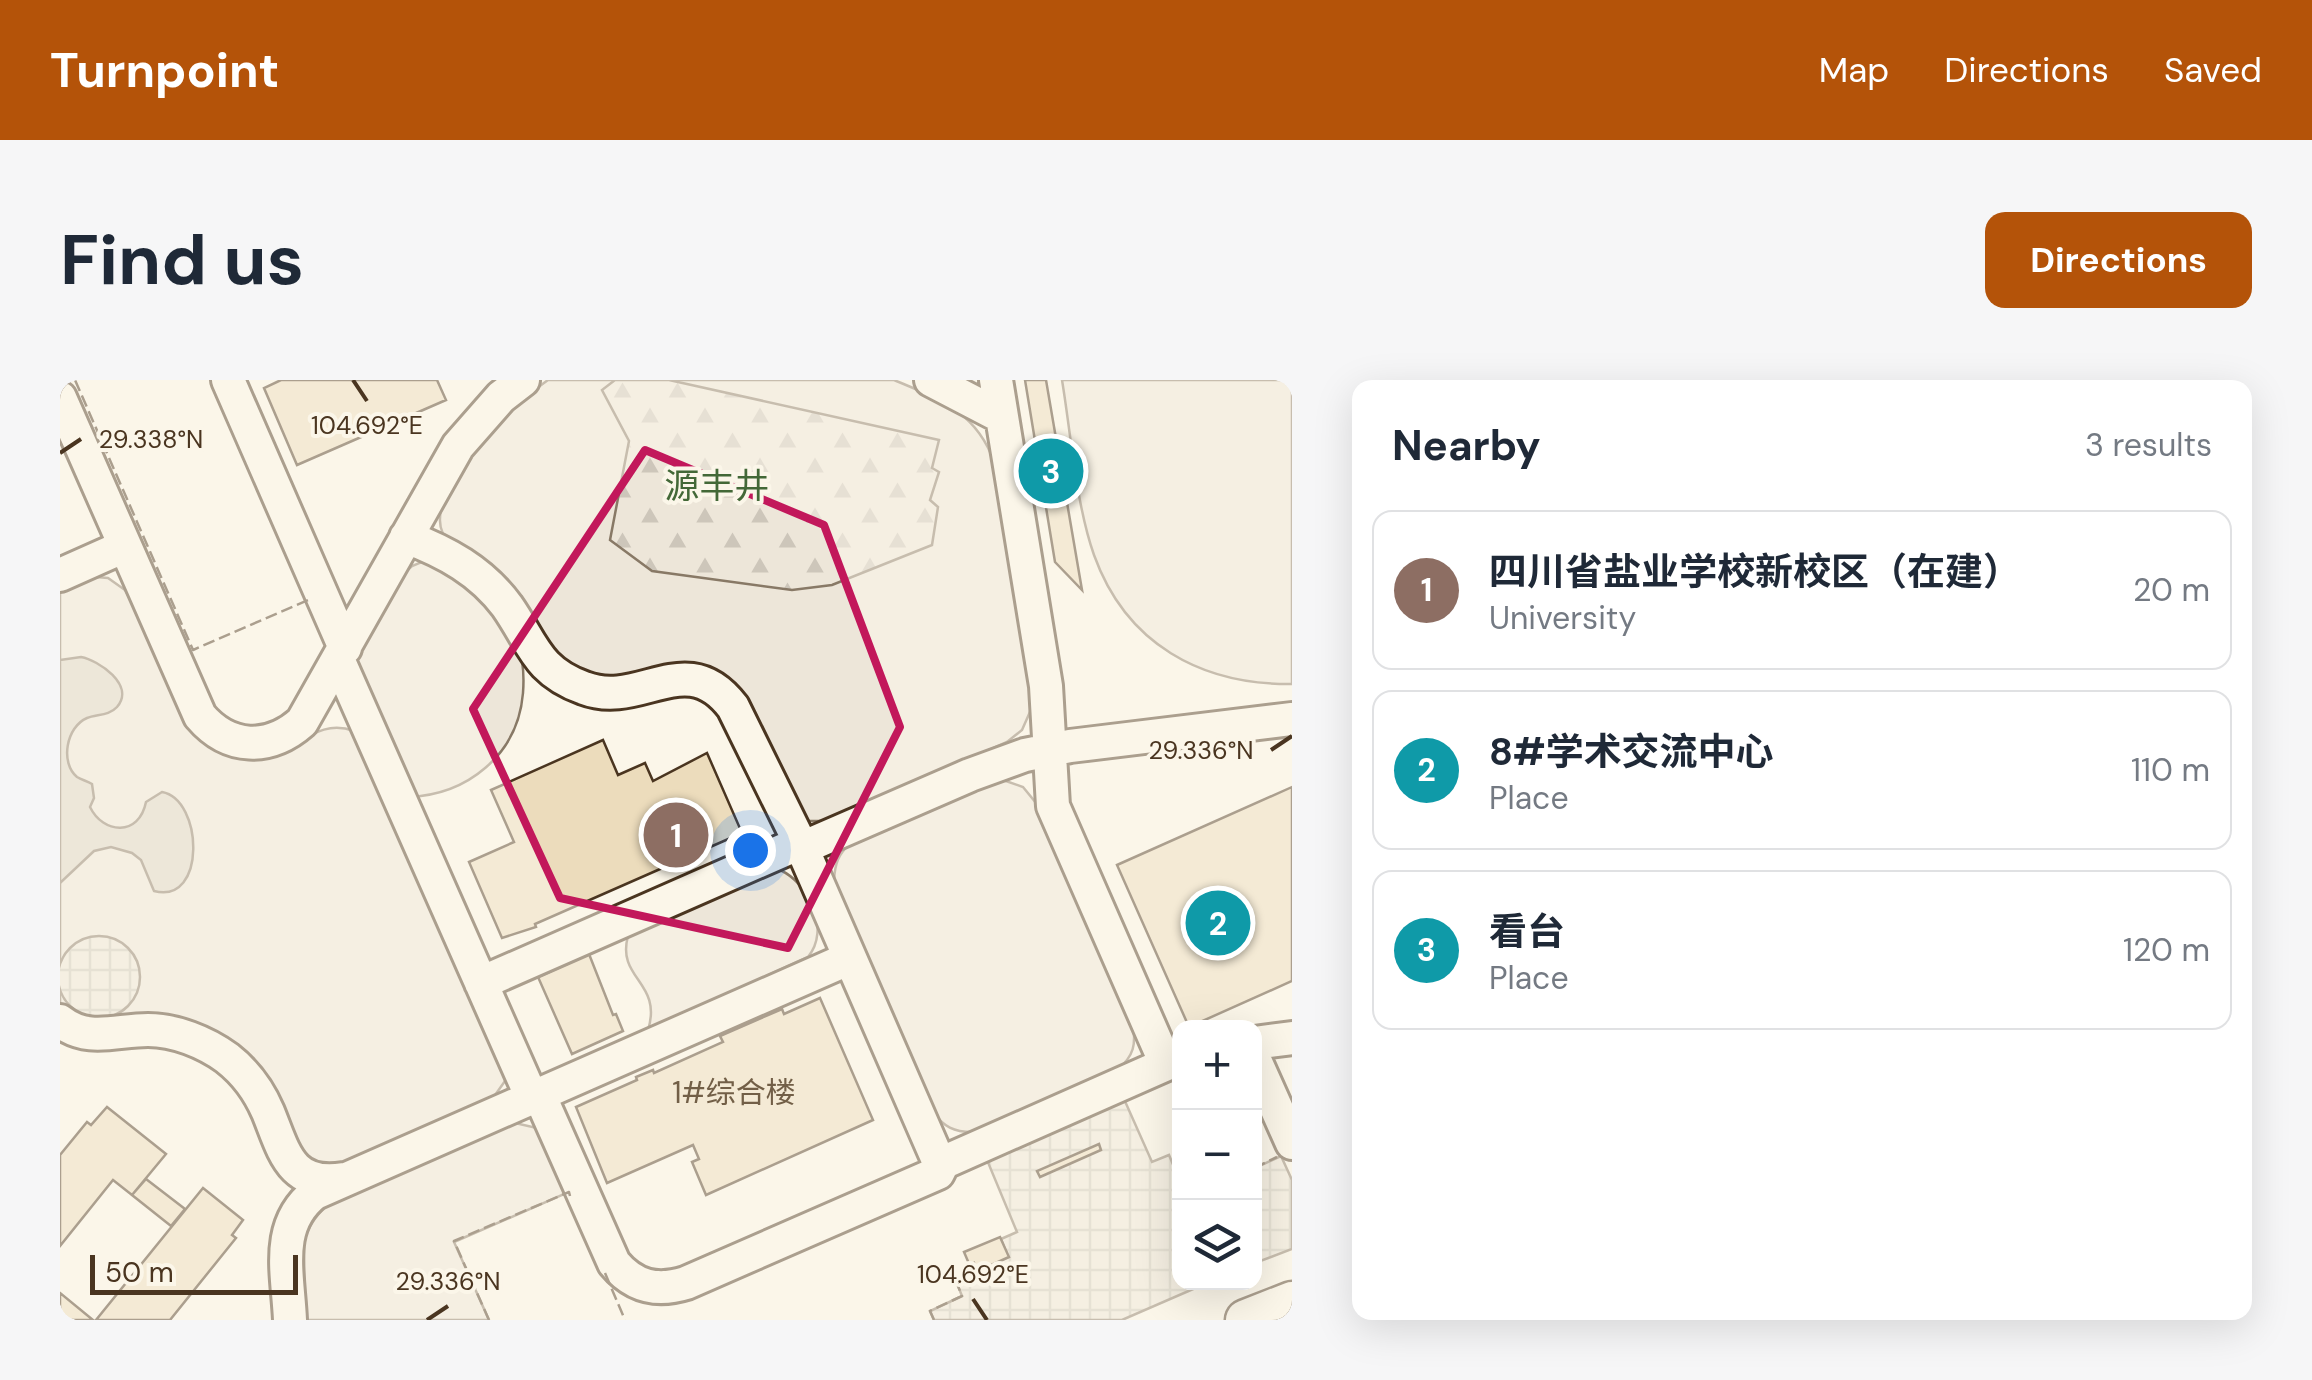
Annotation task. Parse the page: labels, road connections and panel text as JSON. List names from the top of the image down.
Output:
{
  "parks": ["源丰井"],
  "house_numbers": ["1#综合楼"],
  "scale_bar": "50 m",
  "page": {
    "header": "Turnpoint",
    "nav": ["Map", "Directions", "Saved"],
    "buttons": "Directions",
    "title": "Find us",
    "heading": ["Nearby", "3 results"],
    "pins": ["3", "1", "2"],
    "list": [
      {
        "mark": "1",
        "name": "四川省盐业学校新校区（在建）",
        "note": "University",
        "value": "20 m"
      },
      {
        "mark": "2",
        "name": "8#学术交流中心",
        "note": "Place",
        "value": "110 m"
      },
      {
        "mark": "3",
        "name": "看台",
        "note": "Place",
        "value": "120 m"
      }
    ],
    "map_buttons": ["+", "−"],
    "scale": "50 m"
  },
  "coordinates": ["104.692°E", "29.338°N", "29.336°N"]
}
